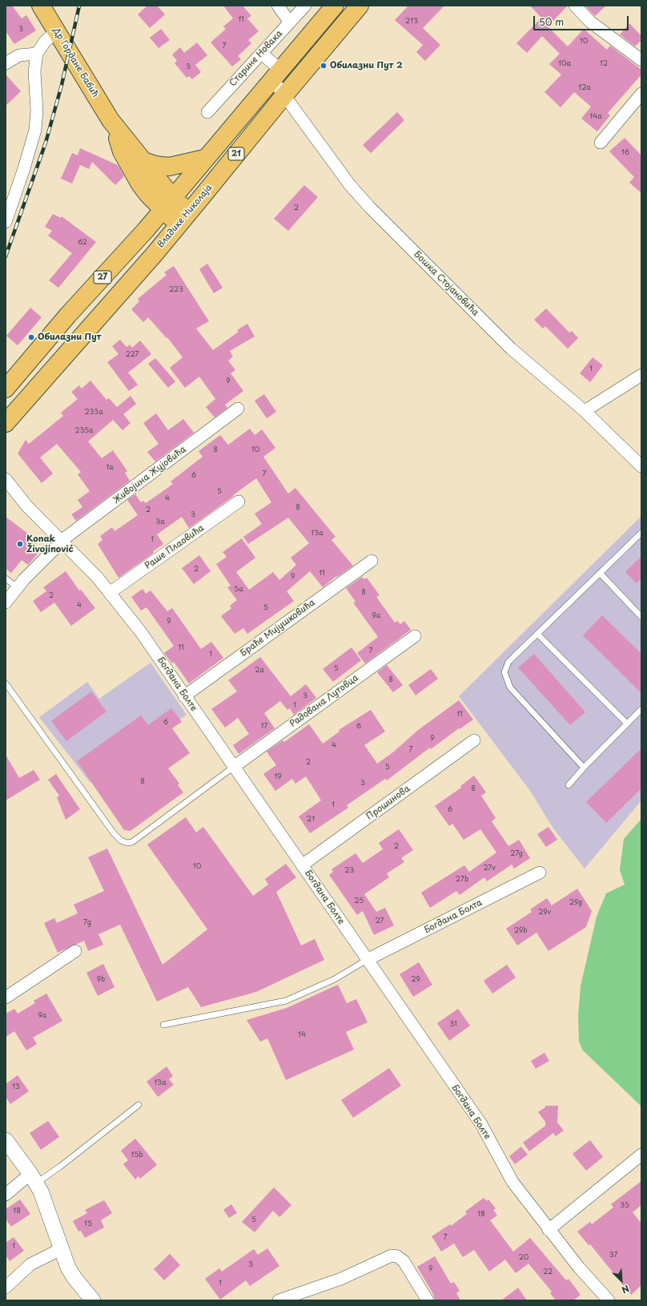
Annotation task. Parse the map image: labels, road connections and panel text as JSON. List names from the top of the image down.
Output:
{
  "streets": {
    "main road": [
      "Др Гордане Бабић",
      "21",
      "Владике Николаја",
      "27"
    ],
    "street": [
      "Старине Новака",
      "Бошка Стојановића",
      "Живојина Жујовића",
      "Раше Плаовића",
      "Браће Мијушковића",
      "Богдана Болте",
      "Радована Лутовца",
      "Прошинова",
      "Богдана Болта"
    ]
  },
  "crossings": [
    ["Старине Новака", "Бошка Стојановића"],
    ["Др Гордане Бабић", "21"],
    ["Др Гордане Бабић", "Владике Николаја"],
    ["Др Гордане Бабић", "27"],
    ["21", "27"],
    ["21", "Бошка Стојановића"],
    ["Владике Николаја", "Бошка Стојановића"],
    ["Живојина Жујовића", "Богдана Болте"],
    ["Раше Плаовића", "Богдана Болте"],
    ["Браће Мијушковића", "Богдана Болте"],
    ["Богдана Болте", "Радована Лутовца"],
    ["Богдана Болте", "Прошинова"],
    ["Богдана Болте", "Богдана Болта"]
  ],
  "places": ["Обилазни Пут 2", "Обилазни Пут", "Konak Živojinović"],
  "house_numbers": [
    "11",
    "213",
    "3",
    "10",
    "7",
    "10a",
    "12",
    "3",
    "12a",
    "14a",
    "16",
    "2",
    "62",
    "223",
    "227",
    "1",
    "9",
    "233a",
    "235a",
    "8",
    "10",
    "1a",
    "7",
    "6",
    "5",
    "4",
    "8",
    "2",
    "3",
    "3a",
    "13a",
    "1",
    "2",
    "11",
    "9",
    "5a",
    "8",
    "2",
    "4",
    "5",
    "9a",
    "9",
    "11",
    "7",
    "1",
    "5",
    "2a",
    "8",
    "3",
    "1",
    "11",
    "6",
    "17",
    "6",
    "9",
    "4",
    "7",
    "2",
    "5",
    "19",
    "8",
    "3",
    "8",
    "1",
    "6",
    "21",
    "2",
    "27g",
    "10",
    "27v",
    "23",
    "27b",
    "25",
    "29g",
    "29v",
    "27",
    "7g",
    "29b",
    "9b",
    "29",
    "9a",
    "31",
    "14",
    "13a",
    "13",
    "15b",
    "35",
    "18",
    "18",
    "5",
    "15",
    "7",
    "1",
    "37",
    "20",
    "3",
    "9",
    "22",
    "1"
  ],
  "scale_bar": "50 m",
  "north": "bottom right"
}
